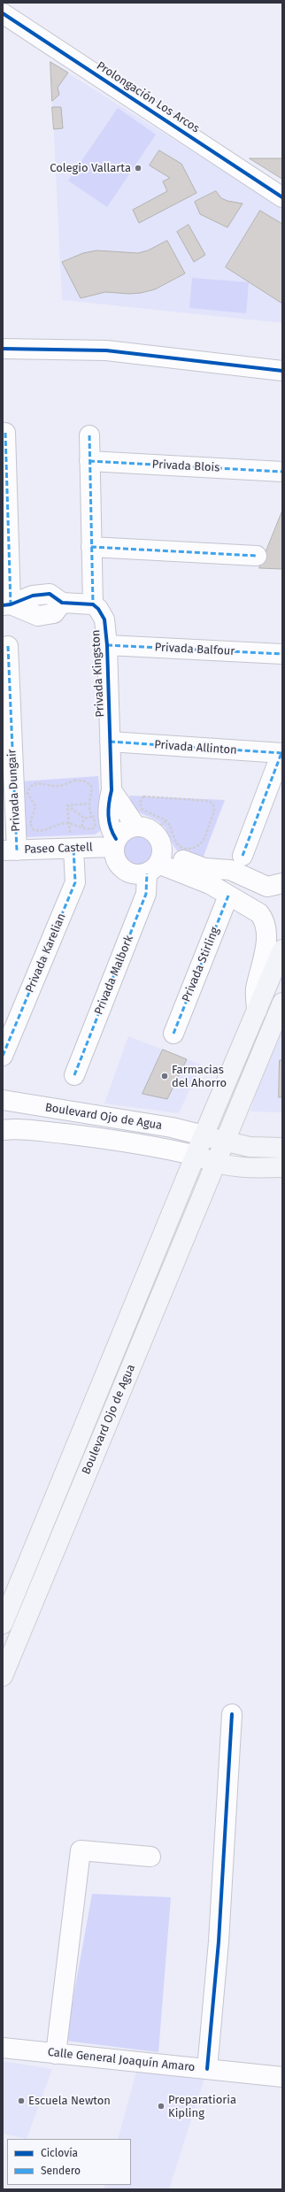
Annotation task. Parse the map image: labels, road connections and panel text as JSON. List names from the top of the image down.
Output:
{
  "streets": {
    "main road": ["Boulevard Ojo de Agua"],
    "street": [
      "Prolongación Los Arcos",
      "Privada Blois",
      "Privada Balfour",
      "Privada Kingston",
      "Privada Allinton",
      "Privada Dungair",
      "Paseo Castell",
      "Privada Karelian",
      "Privada Stirling",
      "Privada Malbork",
      "Calle General Joaquín Amaro"
    ]
  },
  "crossings": [
    ["Privada Balfour", "Privada Kingston"],
    ["Privada Kingston", "Privada Allinton"],
    ["Privada Kingston", "Paseo Castell"],
    ["Privada Kingston", "Privada Malbork"],
    ["Privada Dungair", "Paseo Castell"],
    ["Paseo Castell", "Privada Karelian"],
    ["Paseo Castell", "Privada Malbork"]
  ],
  "places": [
    "Colegio Vallarta",
    "Farmacias del Ahorro",
    "Escuela Newton",
    "Preparatioria Kipling"
  ],
  "legend": ["Ciclovía", "Sendero"]
}
